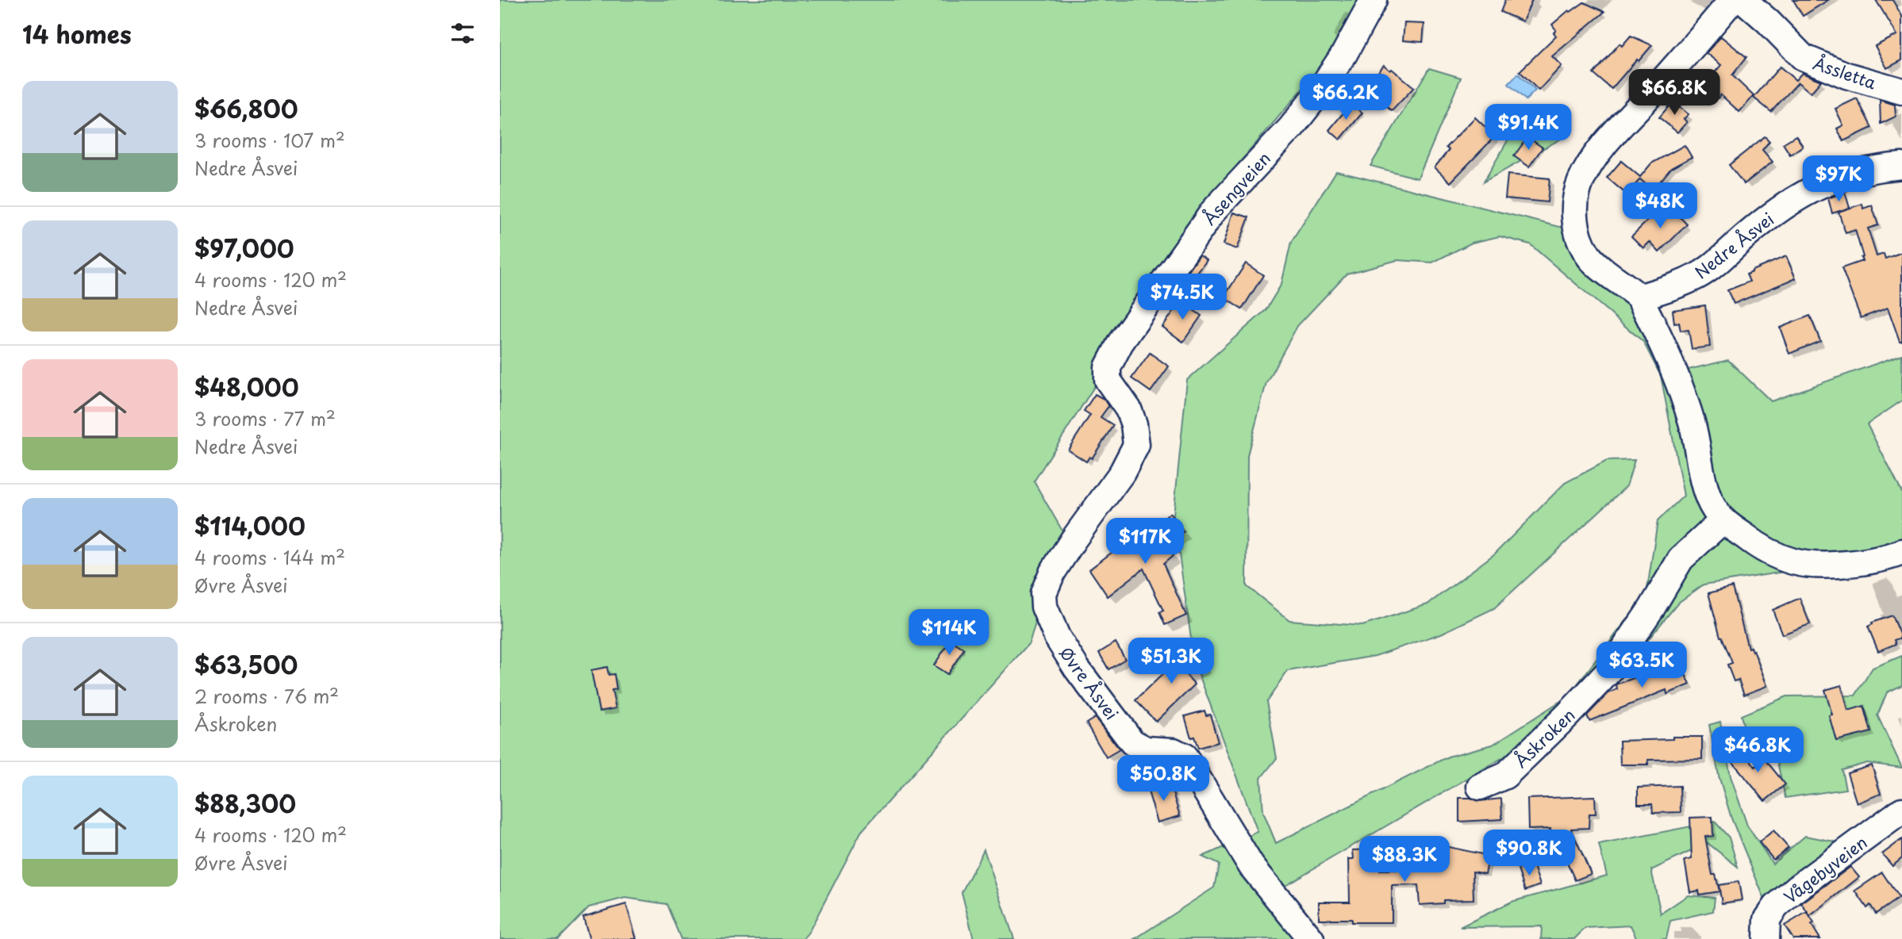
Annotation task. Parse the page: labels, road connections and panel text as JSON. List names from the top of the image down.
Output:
{
  "streets": {
    "street": [
      "Åssletta",
      "Åsengveien",
      "Nedre Åsvei",
      "Øvre Åsvei",
      "Åskroken",
      "Vågebyveien"
    ]
  },
  "crossings": [
    ["Åsengveien", "Øvre Åsvei"]
  ],
  "page": {
    "heading": "14 homes",
    "list": [
      {
        "name": "$66,800",
        "note": "3 rooms · 107 m² · Nedre Åsvei"
      },
      {
        "name": "$97,000",
        "note": "4 rooms · 120 m² · Nedre Åsvei"
      },
      {
        "name": "$48,000",
        "note": "3 rooms · 77 m² · Nedre Åsvei"
      },
      {
        "name": "$114,000",
        "note": "4 rooms · 144 m² · Øvre Åsvei"
      },
      {
        "name": "$63,500",
        "note": "2 rooms · 76 m² · Åskroken"
      },
      {
        "name": "$88,300",
        "note": "4 rooms · 120 m² · Øvre Åsvei"
      }
    ],
    "price": [
      "$66.8K",
      "$66.2K",
      "$91.4K",
      "$97K",
      "$48K",
      "$74.5K",
      "$117K",
      "$114K",
      "$51.3K",
      "$63.5K",
      "$46.8K",
      "$50.8K",
      "$90.8K",
      "$88.3K"
    ]
  }
}
